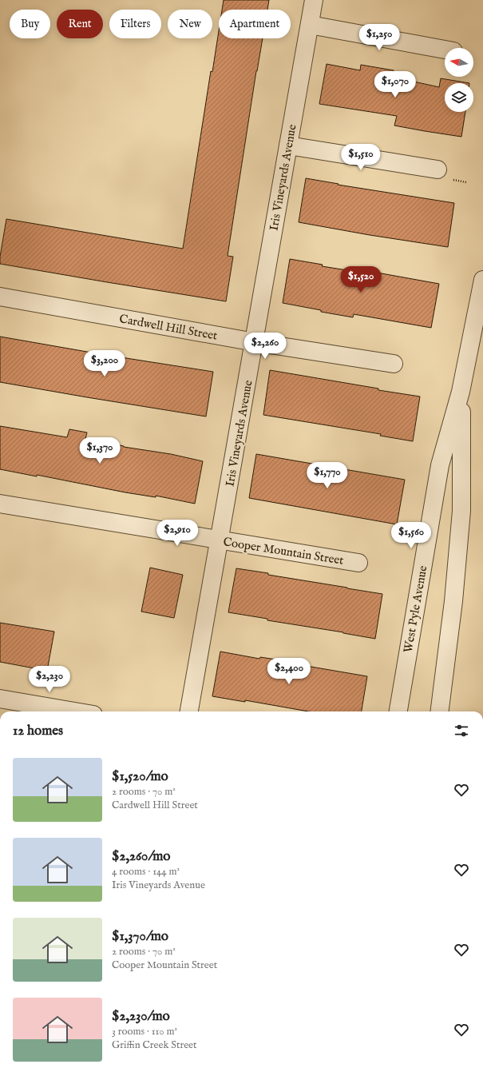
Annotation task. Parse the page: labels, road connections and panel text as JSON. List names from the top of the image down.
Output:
{
  "streets": {
    "street": [
      "Iris Vineyards Avenue",
      "Cardwell Hill Street",
      "Cooper Mountain Street",
      "West Pyle Avenue"
    ]
  },
  "crossings": [
    ["Iris Vineyards Avenue", "Cardwell Hill Street"],
    ["Iris Vineyards Avenue", "Cooper Mountain Street"]
  ],
  "north": "left",
  "page": {
    "chip": [
      "Buy",
      "Rent",
      "Filters",
      "New",
      "Apartment"
    ],
    "price": [
      "$1,250",
      "$1,070",
      "$1,510",
      "$1,520",
      "$2,260",
      "$3,200",
      "$1,370",
      "$1,770",
      "$2,910",
      "$1,560",
      "$2,400",
      "$2,230"
    ],
    "heading": "12 homes",
    "list": [
      {
        "name": "$1,520/mo",
        "note": "2 rooms · 70 m² · Cardwell Hill Street"
      },
      {
        "name": "$2,260/mo",
        "note": "4 rooms · 144 m² · Iris Vineyards Avenue"
      },
      {
        "name": "$1,370/mo",
        "note": "2 rooms · 70 m² · Cooper Mountain Street"
      },
      {
        "name": "$2,230/mo",
        "note": "3 rooms · 110 m² · Griffin Creek Street"
      }
    ]
  }
}
